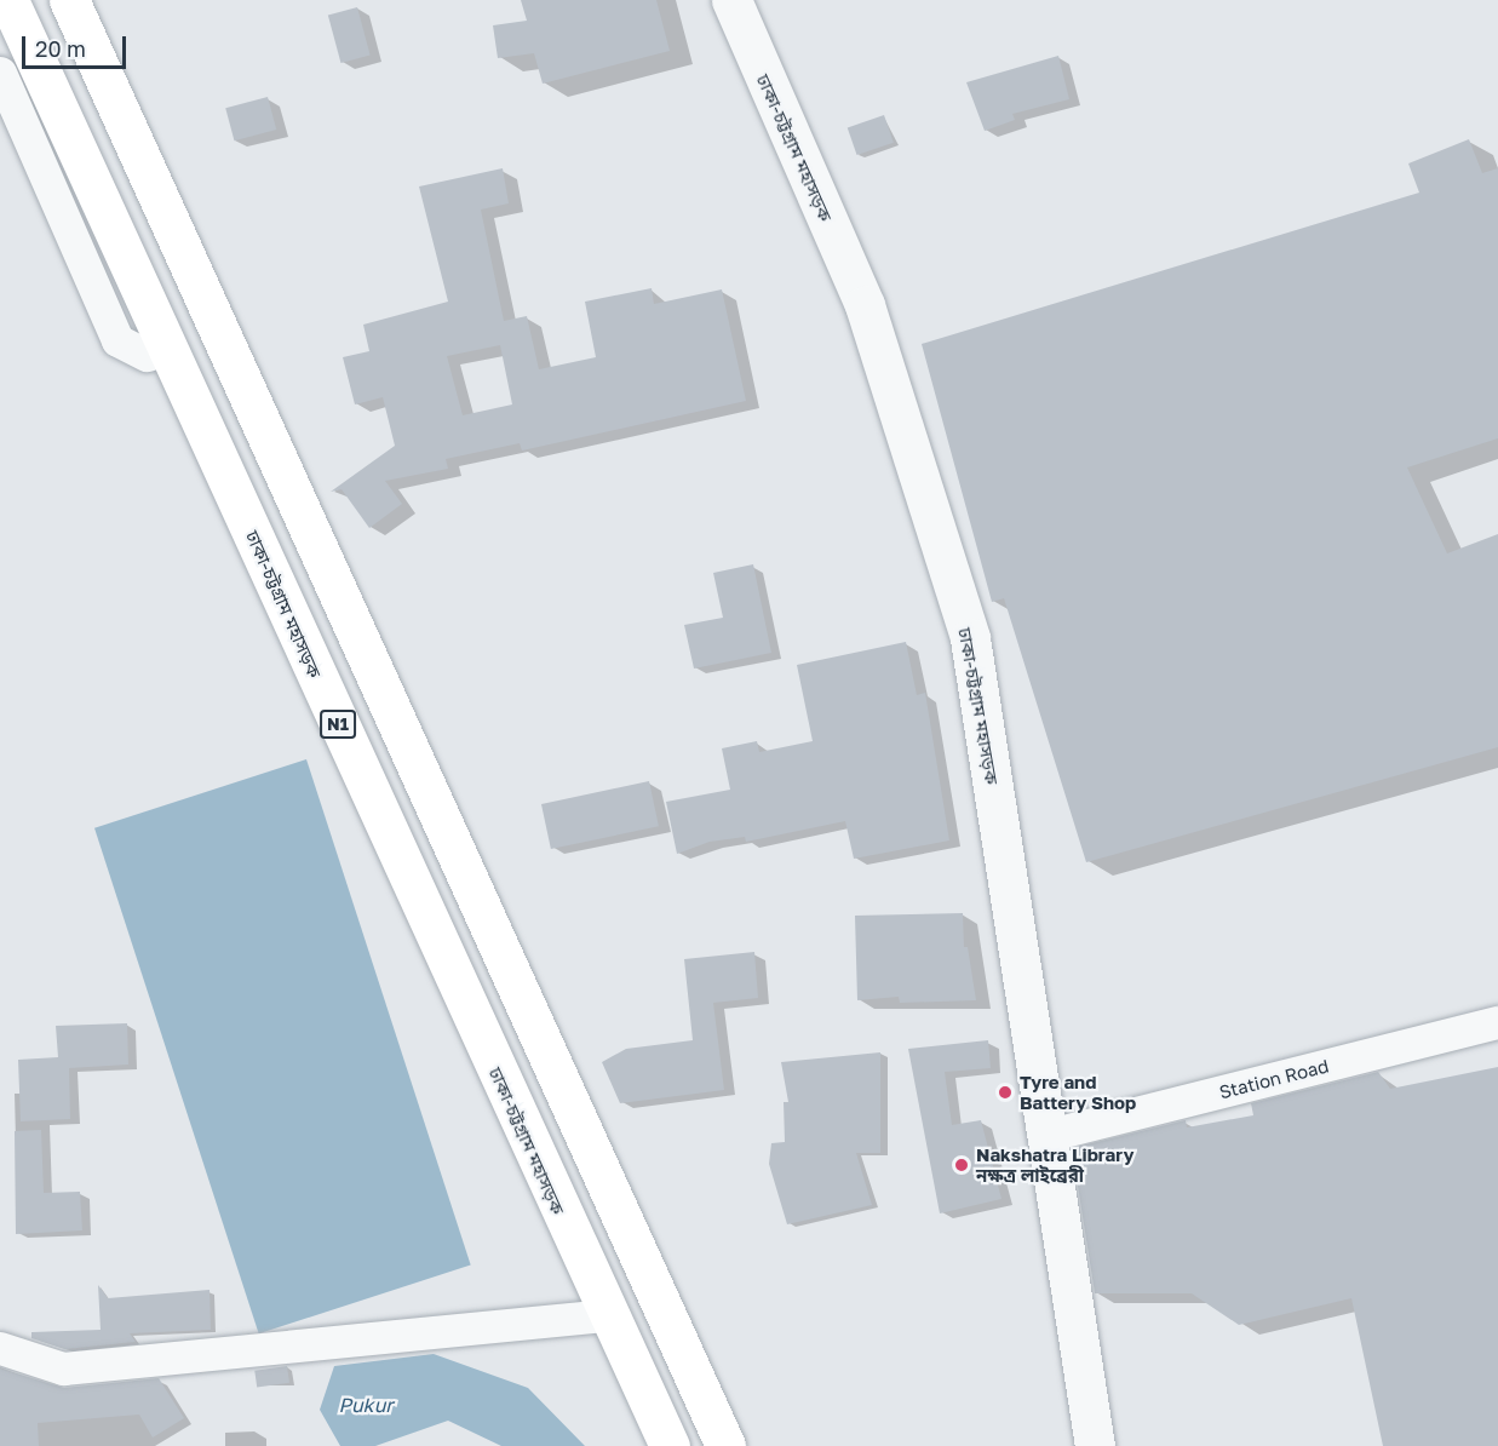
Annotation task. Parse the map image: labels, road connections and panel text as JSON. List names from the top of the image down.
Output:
{
  "streets": {
    "highway": ["ঢাকা-চট্টগ্রাম মহাসড়ক", "N1"],
    "street": ["Station Road"]
  },
  "crossings": [
    ["ঢাকা-চট্টগ্রাম মহাসড়ক", "Station Road"]
  ],
  "water": ["Pukur"],
  "places": ["Tyre and Battery Shop", "Nakshatra Library নক্ষত্র লাইব্রেরী"],
  "scale_bar": "20 m"
}
